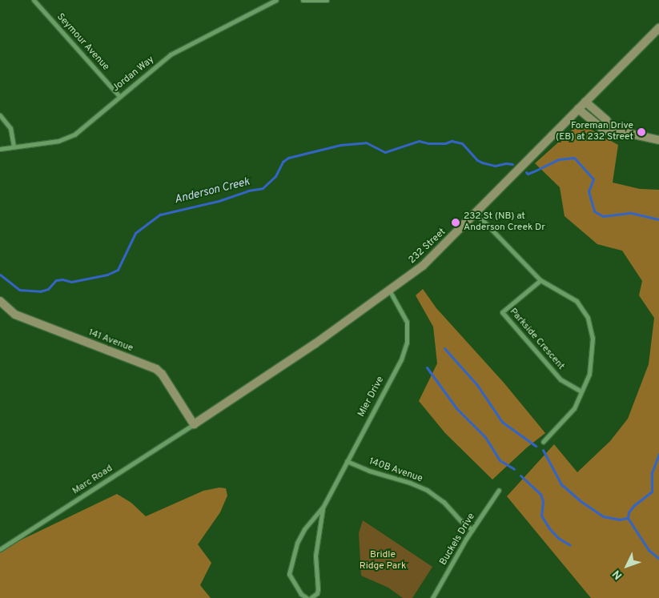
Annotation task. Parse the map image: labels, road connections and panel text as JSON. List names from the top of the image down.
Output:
{
  "streets": {
    "street": [
      "Seymour Avenue",
      "Jordan Way",
      "232 Street",
      "Parkside Crescent",
      "141 Avenue",
      "Mier Drive",
      "140B Avenue",
      "Marc Road",
      "Buckels Drive"
    ]
  },
  "crossings": [
    ["Seymour Avenue", "Jordan Way"],
    ["232 Street", "141 Avenue"],
    ["232 Street", "Mier Drive"],
    ["232 Street", "Marc Road"],
    ["141 Avenue", "Marc Road"],
    ["Mier Drive", "140B Avenue"],
    ["140B Avenue", "Buckels Drive"]
  ],
  "water": ["Anderson Creek"],
  "parks": ["Bridle Ridge Park"],
  "places": ["Foreman Drive (EB) at 232 Street", "232 St (NB) at Anderson Creek Dr"],
  "north": "bottom left"
}
